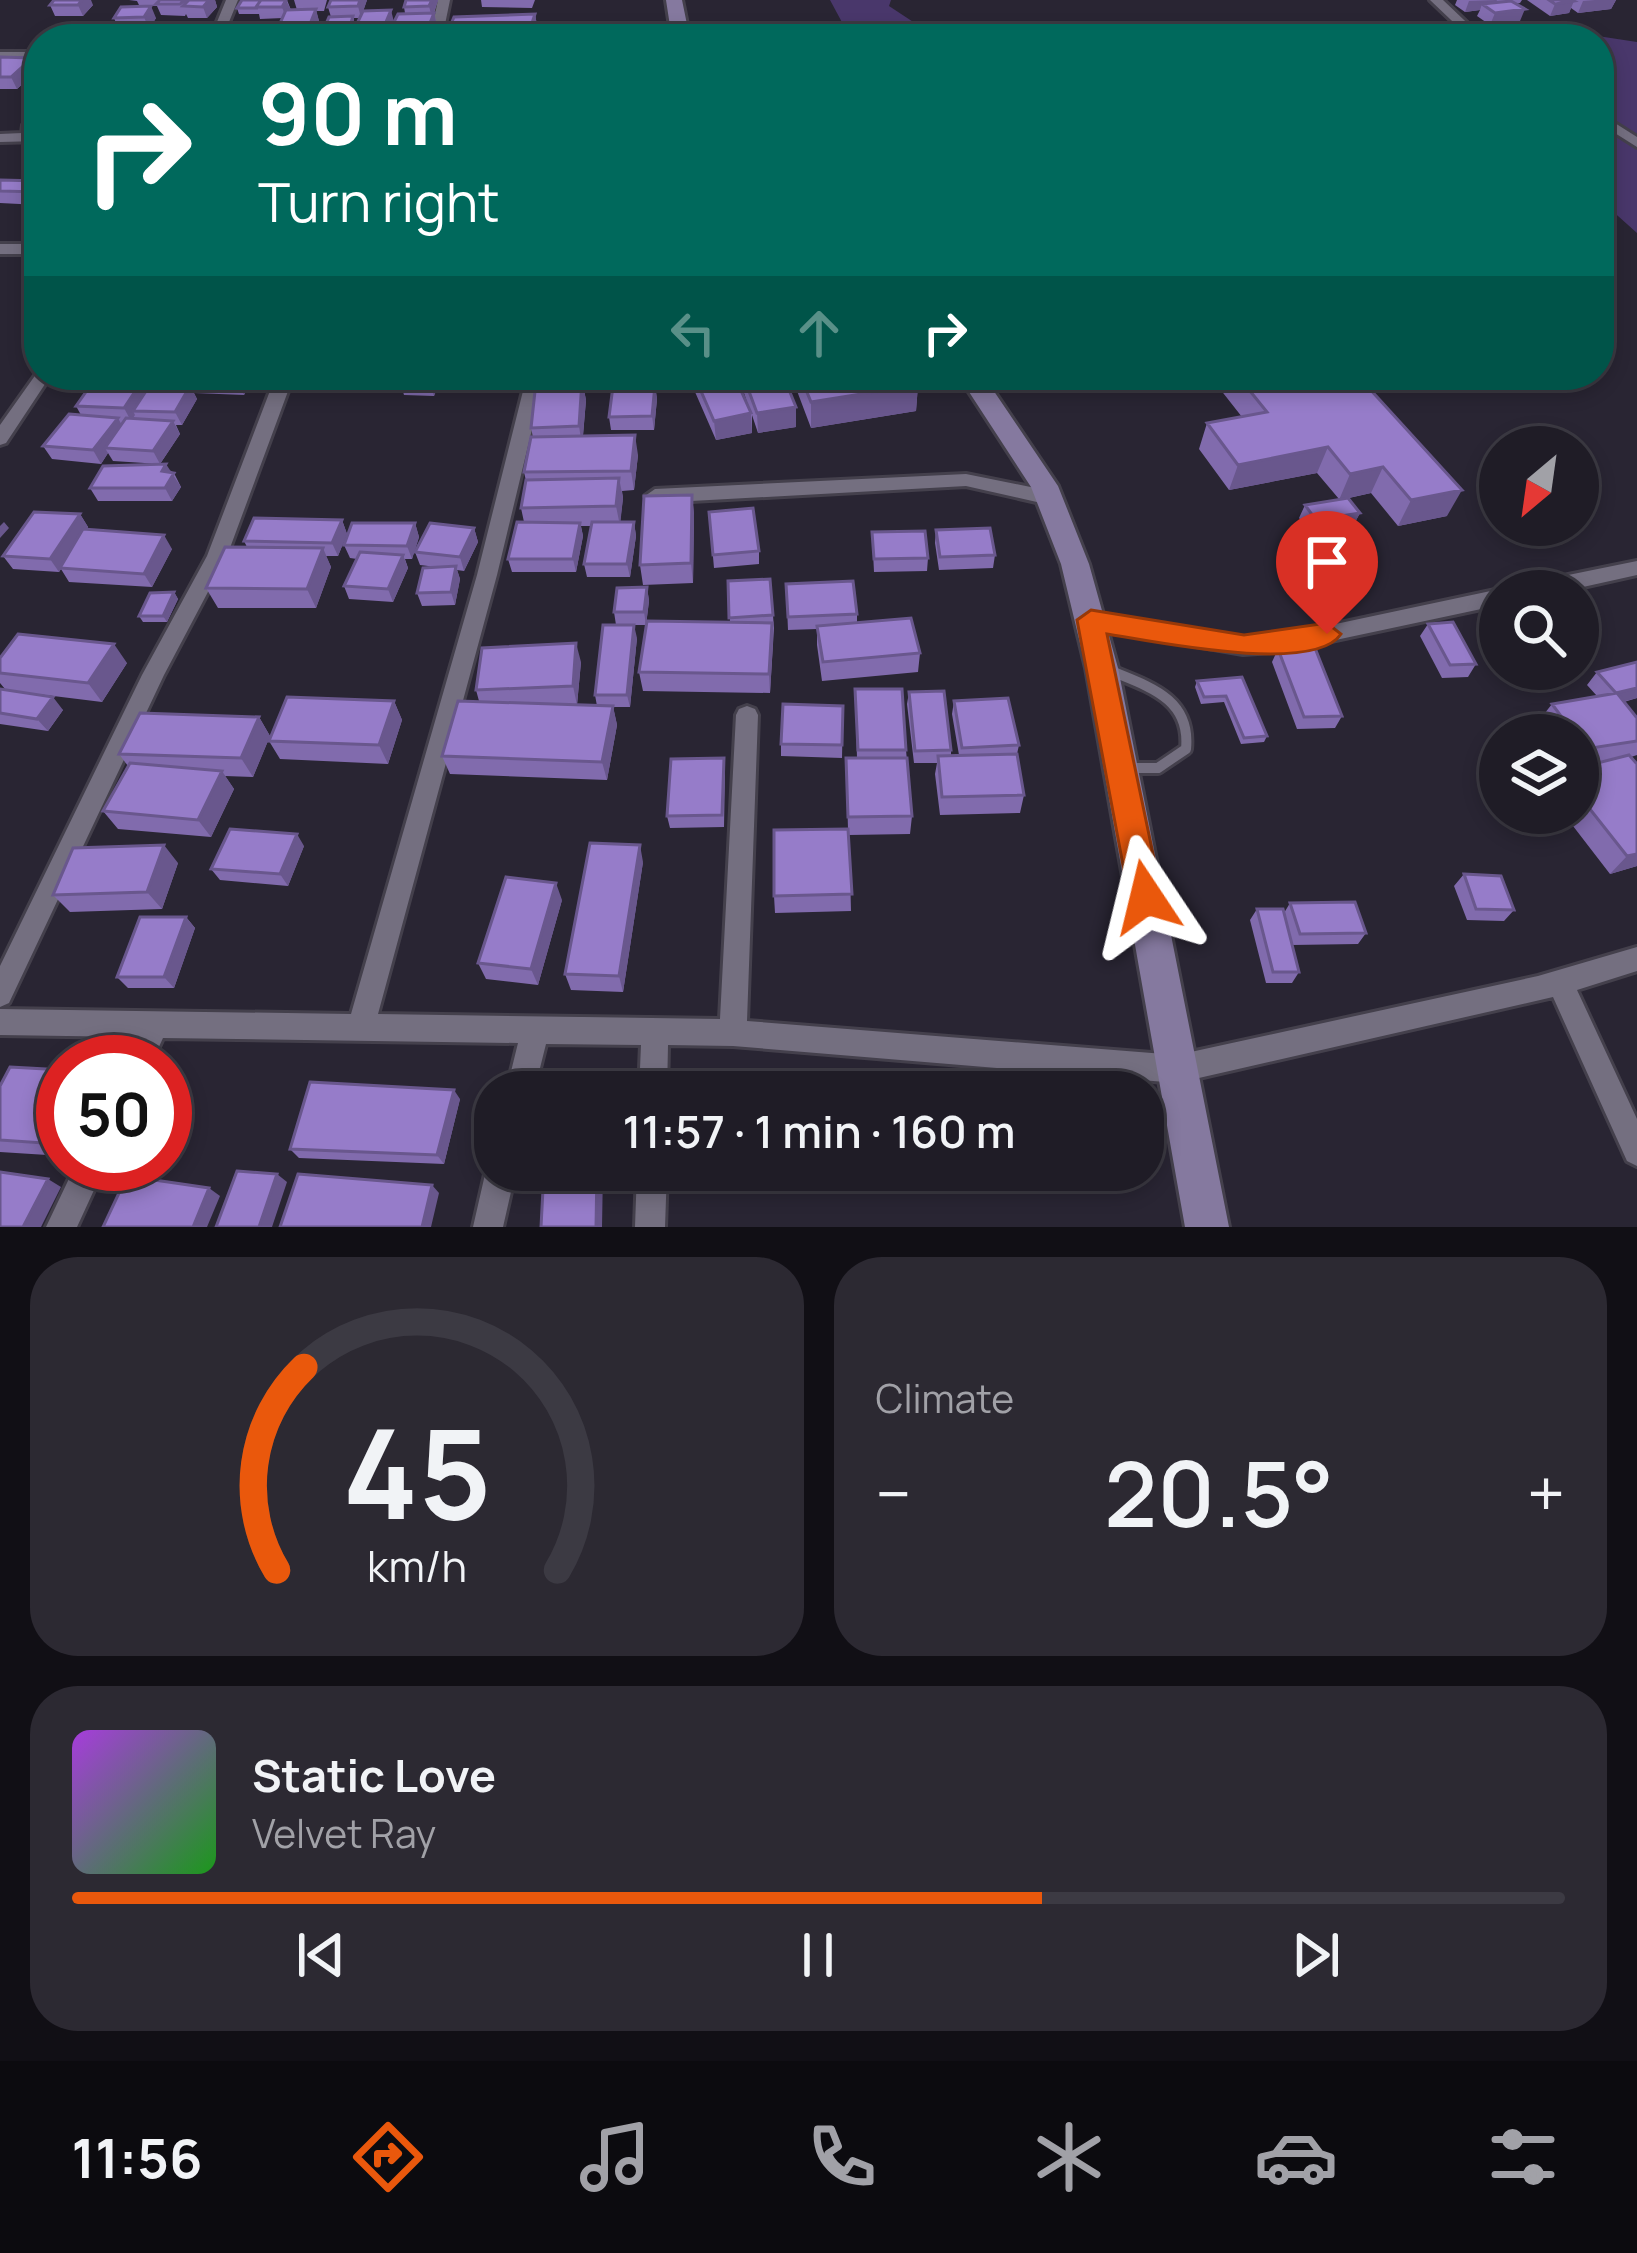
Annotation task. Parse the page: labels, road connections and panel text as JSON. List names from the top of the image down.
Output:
{
  "north": "bottom left",
  "page": {
    "turn": ["90 m", "Turn right"],
    "limit": "50",
    "trip": "11:57 · 1 min · 160 m",
    "tile": "Climate",
    "heat": ["−", "20.5°", "+"],
    "song": ["Static Love", "Velvet Ray"],
    "tabs": "11:56",
    "gauge": ["45", "km/h"]
  }
}
